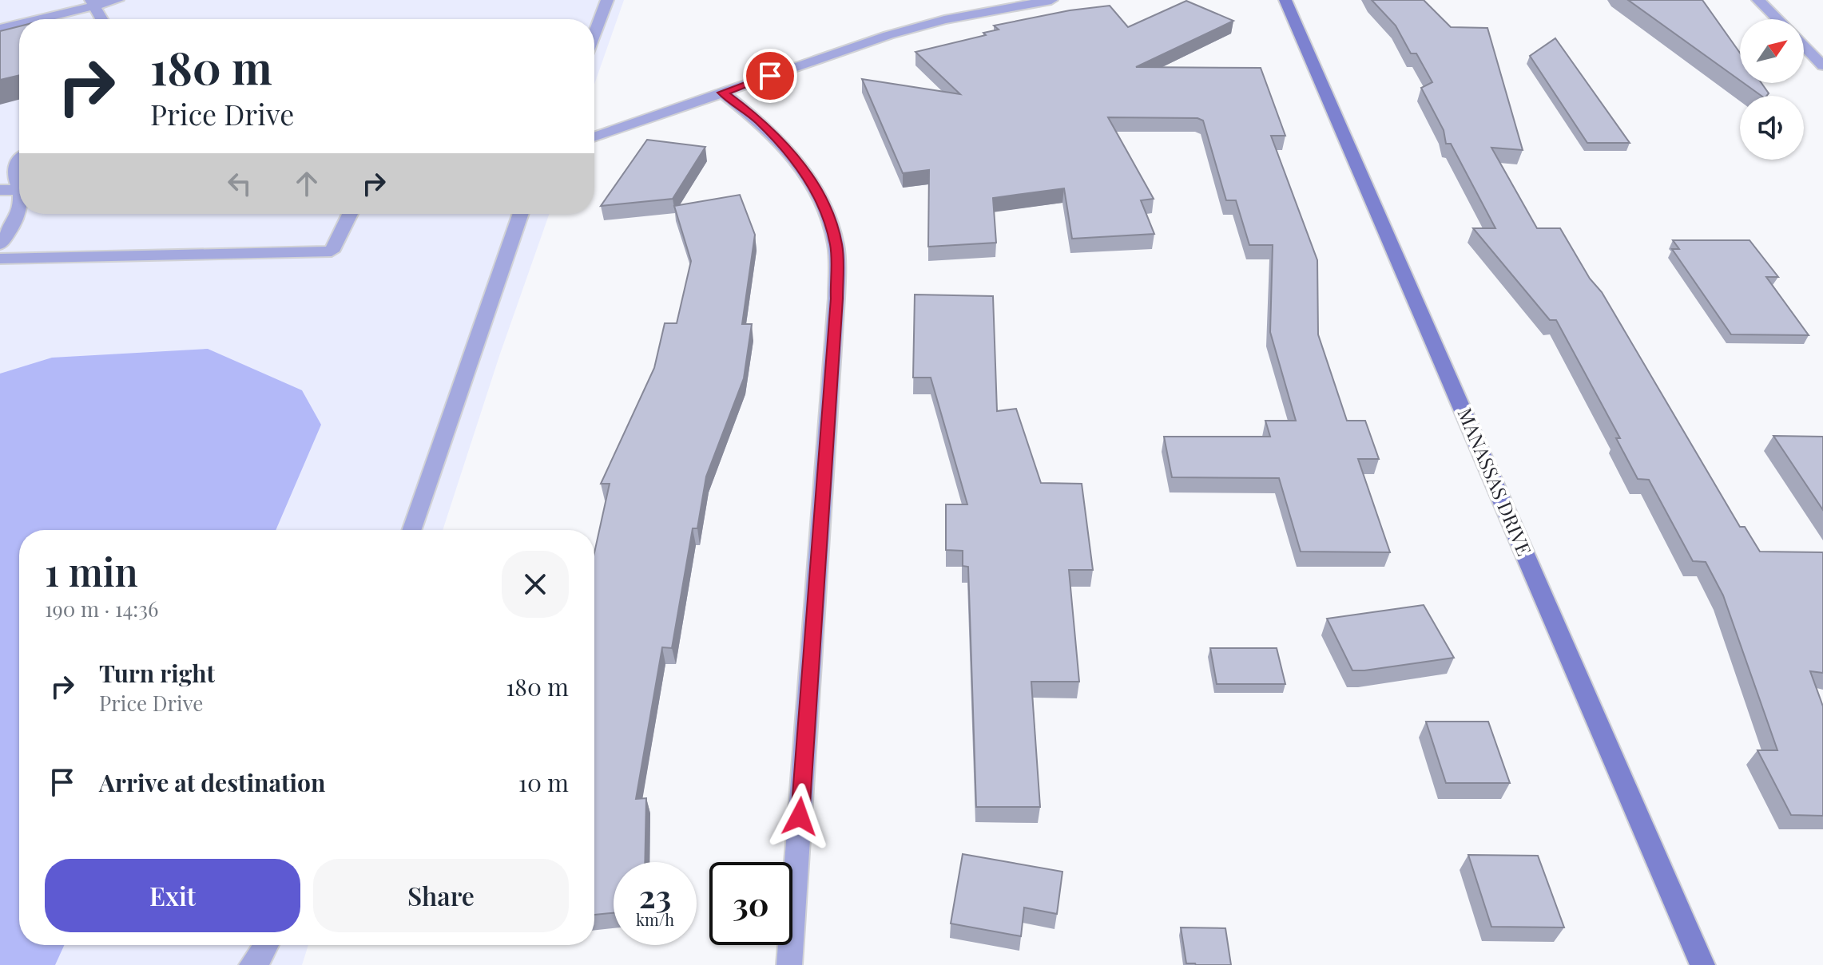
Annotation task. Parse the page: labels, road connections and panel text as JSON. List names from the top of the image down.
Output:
{
  "streets": {
    "main road": ["MANASSAS DRIVE"]
  },
  "north": "top right",
  "page": {
    "turn": ["180 m", "Price Drive"],
    "heading": ["1 min", "190 m · 14:36"],
    "list": [
      {
        "name": "Turn right",
        "note": "Price Drive",
        "value": "180 m"
      },
      {
        "name": "Arrive at destination",
        "value": "10 m"
      }
    ],
    "buttons": ["Exit", "Share"],
    "speed": "23 km/h",
    "limit": "30"
  }
}
